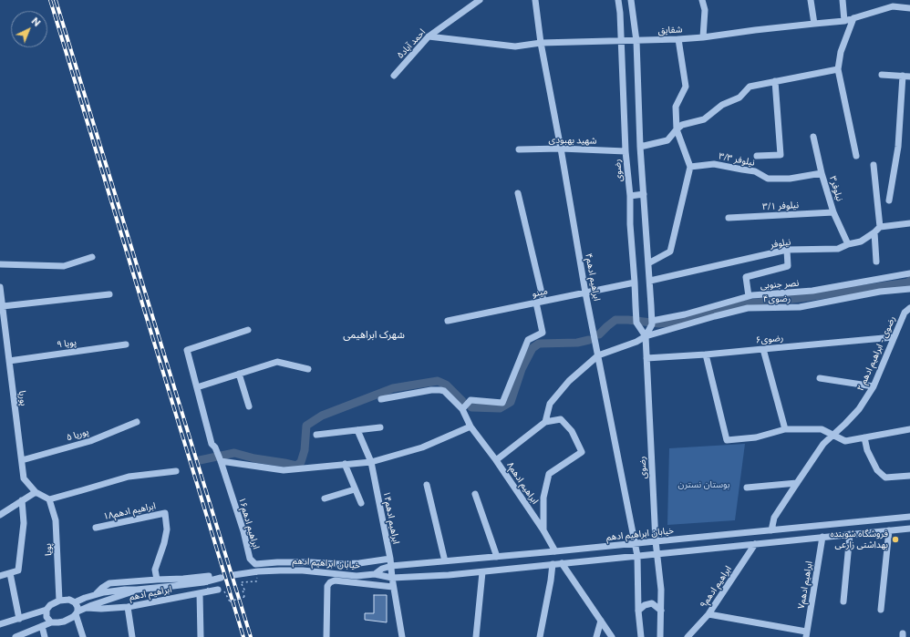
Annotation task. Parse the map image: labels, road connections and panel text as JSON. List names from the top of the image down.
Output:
{
  "streets": {
    "street": [
      "شقایق",
      "احمد آباد۵",
      "شهید بهبودی",
      "نیلوفر ۳/۳",
      "رضوی",
      "نیلوفر۳",
      "نیلوفر ۳/۱",
      "نیلوفر",
      "ابراهیم ادهم۴",
      "نصر جنوبی",
      "مینو",
      "رضوی۴",
      "رضوی۶",
      "پویا ۹",
      "رضوی - ابراهیم ادهم ۲",
      "پوریا",
      "پوریا ۵",
      "ابراهیم ادهم۸",
      "ابراهیم ادهم۱۸",
      "ابراهیم ادهم۱۴",
      "ابراهیم ادهم۱۶",
      "خیابان ابراهیم ادهم",
      "پویا",
      "ابراهیم ادهم۷",
      "ابراهیم ادهم۹",
      "ابراهیم ادهم"
    ]
  },
  "crossings": [
    ["شقایق", "احمد آباد۵"],
    ["شقایق", "رضوی"],
    ["شقایق", "ابراهیم ادهم۴"],
    ["شهید بهبودی", "رضوی"],
    ["شهید بهبودی", "ابراهیم ادهم۴"],
    ["نیلوفر ۳/۳", "نیلوفر۳"],
    ["رضوی", "نیلوفر"],
    ["رضوی", "نصر جنوبی"],
    ["رضوی", "مینو"],
    ["رضوی", "رضوی۴"],
    ["رضوی", "رضوی۶"],
    ["رضوی", "خیابان ابراهیم ادهم"],
    ["نیلوفر۳", "نیلوفر ۳/۱"],
    ["نیلوفر۳", "نیلوفر"],
    ["ابراهیم ادهم۴", "مینو"],
    ["ابراهیم ادهم۴", "رضوی۴"],
    ["ابراهیم ادهم۴", "خیابان ابراهیم ادهم"],
    ["رضوی۶", "رضوی - ابراهیم ادهم ۲"],
    ["پویا ۹", "پوریا"],
    ["رضوی - ابراهیم ادهم ۲", "خیابان ابراهیم ادهم"],
    ["پوریا", "پوریا ۵"],
    ["پوریا", "پویا"],
    ["ابراهیم ادهم۸", "خیابان ابراهیم ادهم"],
    ["ابراهیم ادهم۱۸", "ابراهیم ادهم"],
    ["ابراهیم ادهم۱۴", "ابراهیم ادهم۱۶"],
    ["ابراهیم ادهم۱۴", "خیابان ابراهیم ادهم"],
    ["خیابان ابراهیم ادهم", "ابراهیم ادهم۷"],
    ["خیابان ابراهیم ادهم", "ابراهیم ادهم۹"]
  ],
  "districts": ["شهرک ابراهیمی"],
  "parks": ["بوستان نسترن"],
  "places": ["فروشگاه شوینده بهداشتی زارعی"],
  "north": "top right"
}
